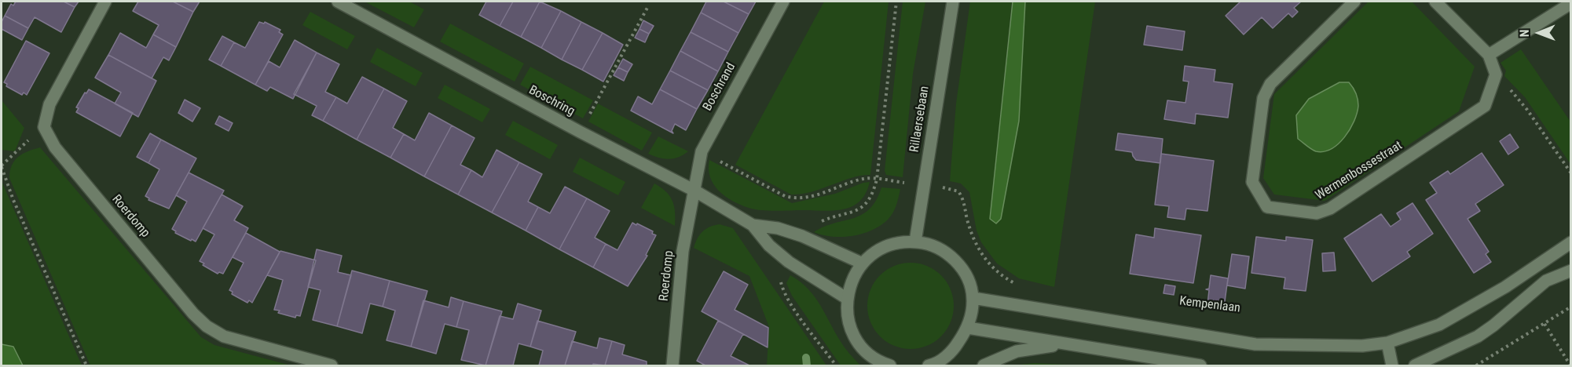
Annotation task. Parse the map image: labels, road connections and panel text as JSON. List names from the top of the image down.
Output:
{
  "streets": {
    "street": [
      "Boschrand",
      "Boschring",
      "Rillaersebaan",
      "Wermenbossestraat",
      "Roerdomp"
    ]
  },
  "crossings": [
    ["Boschrand", "Boschring"],
    ["Boschrand", "Roerdomp"],
    ["Boschring", "Roerdomp"]
  ],
  "north": "left"
}
